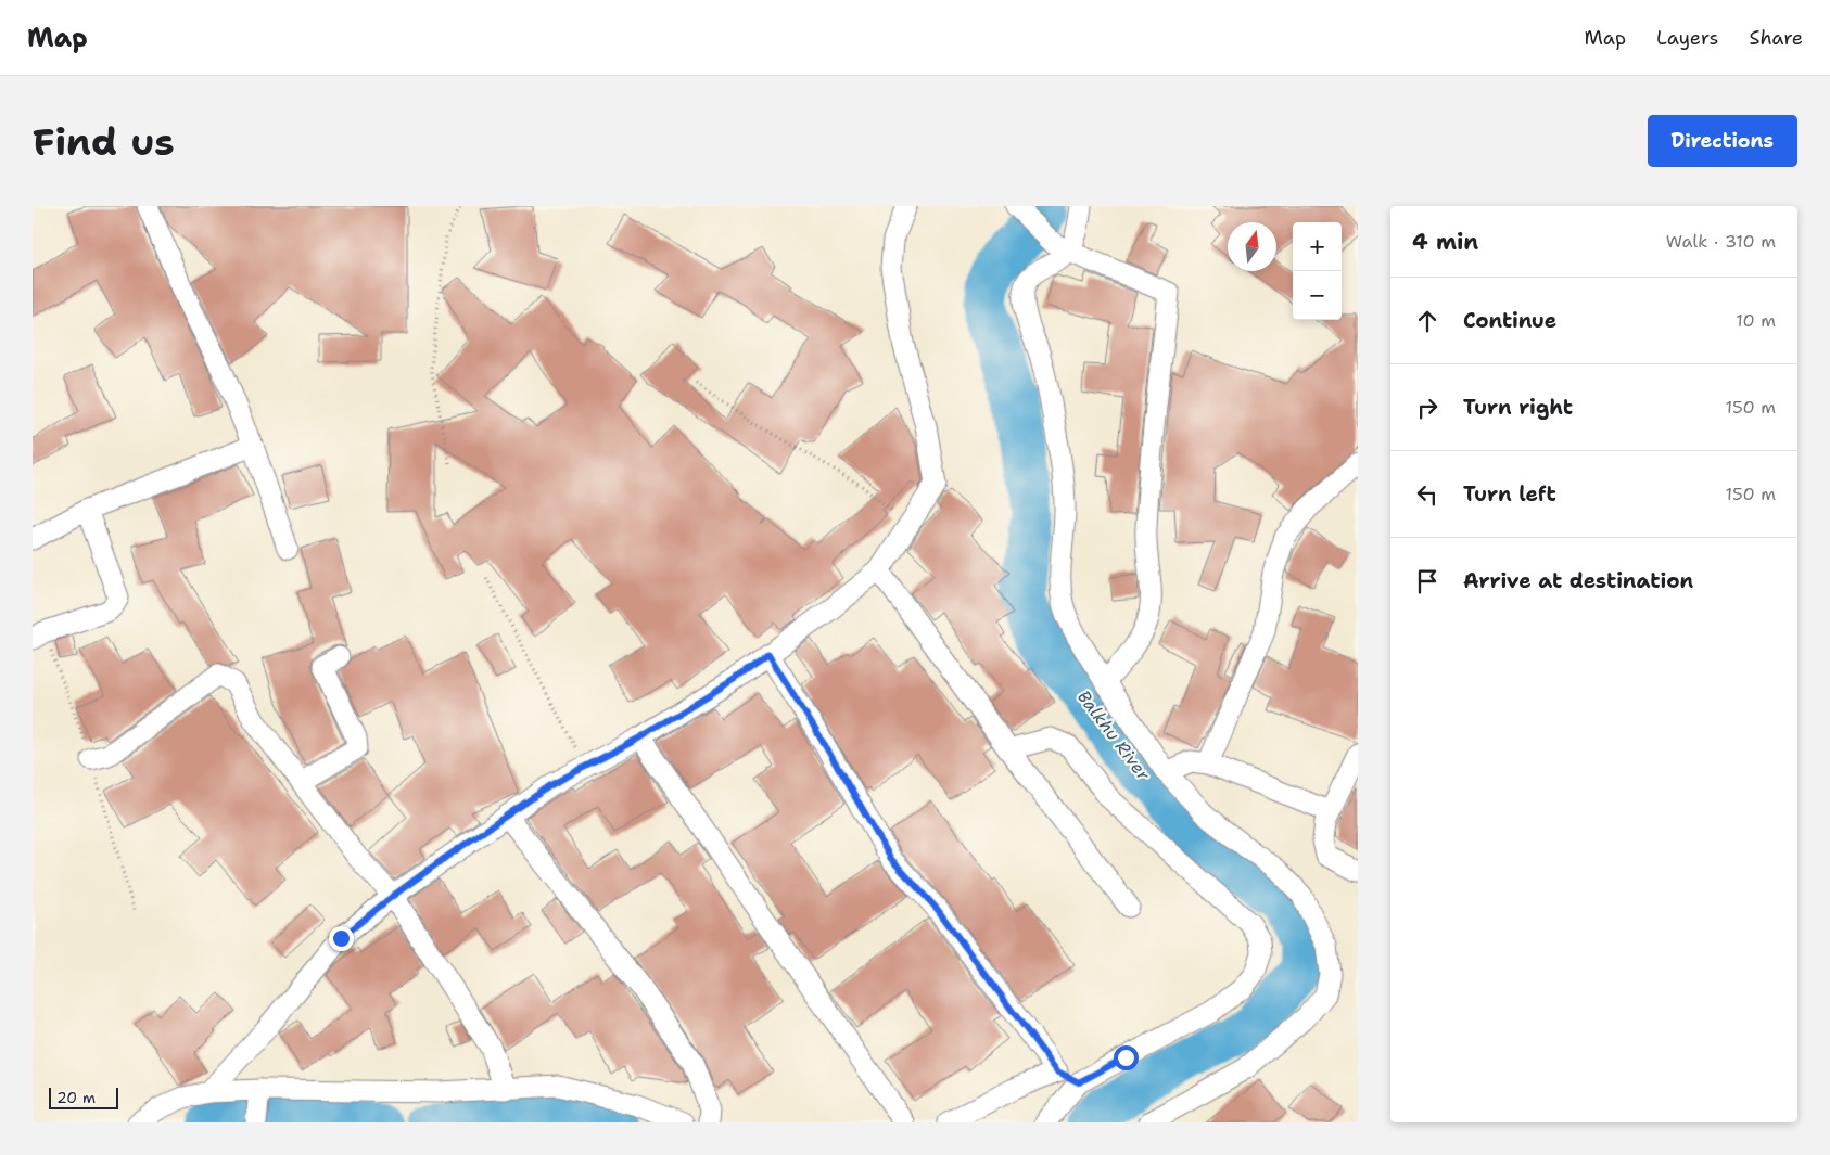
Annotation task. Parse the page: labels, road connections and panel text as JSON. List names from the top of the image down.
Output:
{
  "water": ["Balkhu River"],
  "scale_bar": "20 m",
  "north": "top",
  "page": {
    "header": "Map",
    "nav": ["Map", "Layers", "Share"],
    "buttons": "Directions",
    "title": "Find us",
    "heading": ["4 min", "Walk · 310 m"],
    "map_buttons": ["+", "−"],
    "list": [
      ["Continue", "10 m"],
      ["Turn right", "150 m"],
      ["Turn left", "150 m"],
      "Arrive at destination"
    ],
    "scale": "20 m"
  }
}
